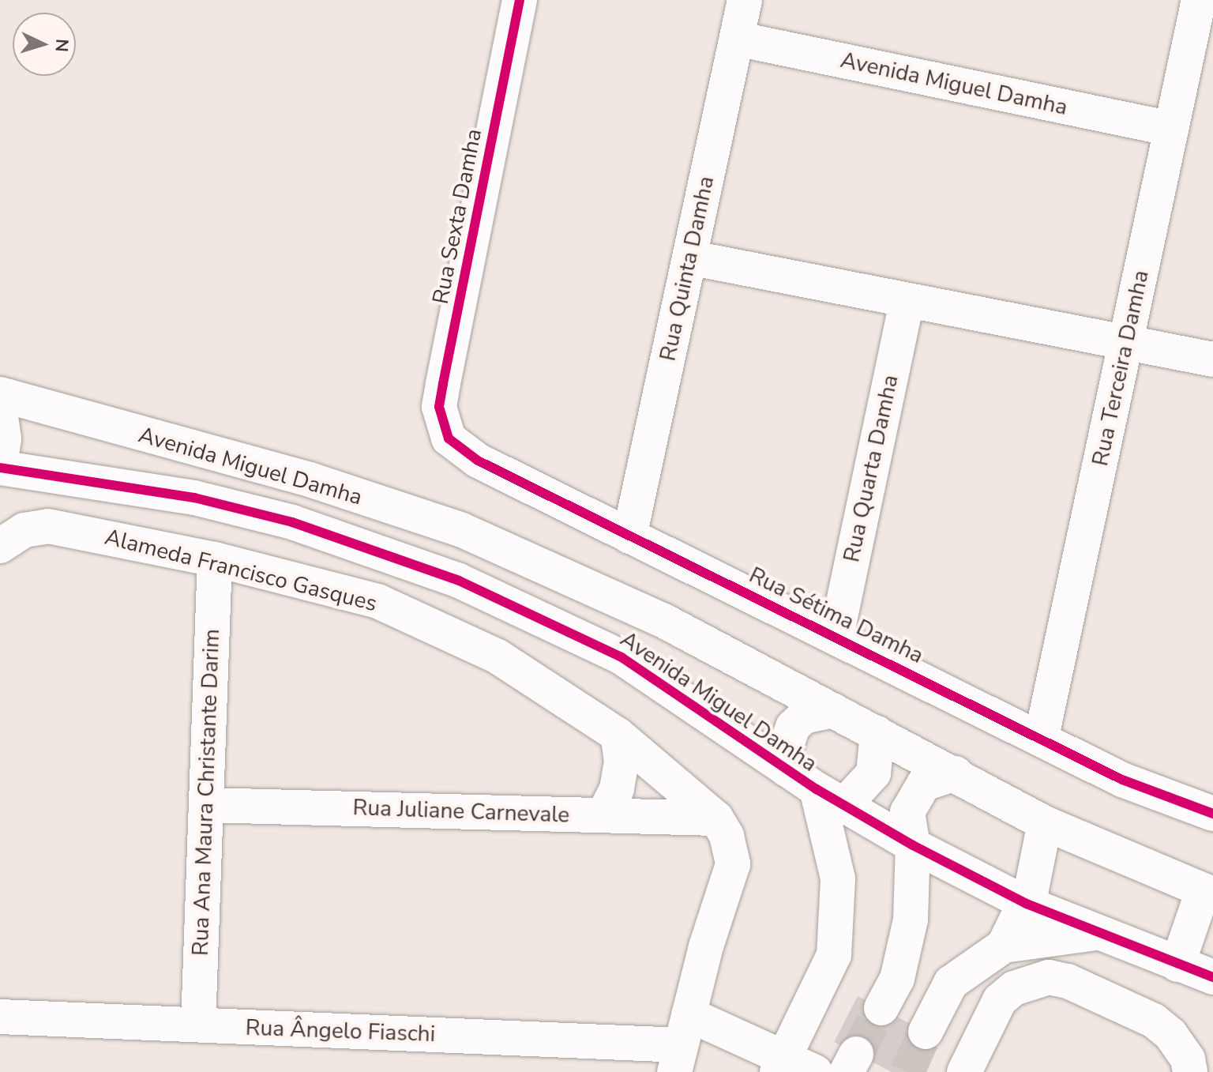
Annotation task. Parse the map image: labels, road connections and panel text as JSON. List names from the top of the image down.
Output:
{
  "streets": {
    "street": [
      "Avenida Miguel Damha",
      "Rua Sexta Damha",
      "Rua Quinta Damha",
      "Rua Terceira Damha",
      "Rua Quarta Damha",
      "Alameda Francisco Gasques",
      "Rua Sétima Damha",
      "Rua Ana Maura Christante Darim",
      "Rua Juliane Carnevale",
      "Rua Ângelo Fiaschi"
    ]
  },
  "crossings": [
    ["Avenida Miguel Damha", "Rua Quinta Damha"],
    ["Avenida Miguel Damha", "Rua Terceira Damha"],
    ["Rua Sexta Damha", "Rua Sétima Damha"],
    ["Rua Quinta Damha", "Rua Sétima Damha"],
    ["Rua Terceira Damha", "Rua Sétima Damha"],
    ["Rua Quarta Damha", "Rua Sétima Damha"],
    ["Alameda Francisco Gasques", "Rua Ana Maura Christante Darim"],
    ["Alameda Francisco Gasques", "Rua Juliane Carnevale"],
    ["Rua Ana Maura Christante Darim", "Rua Juliane Carnevale"],
    ["Rua Ana Maura Christante Darim", "Rua Ângelo Fiaschi"]
  ],
  "north": "right"
}
